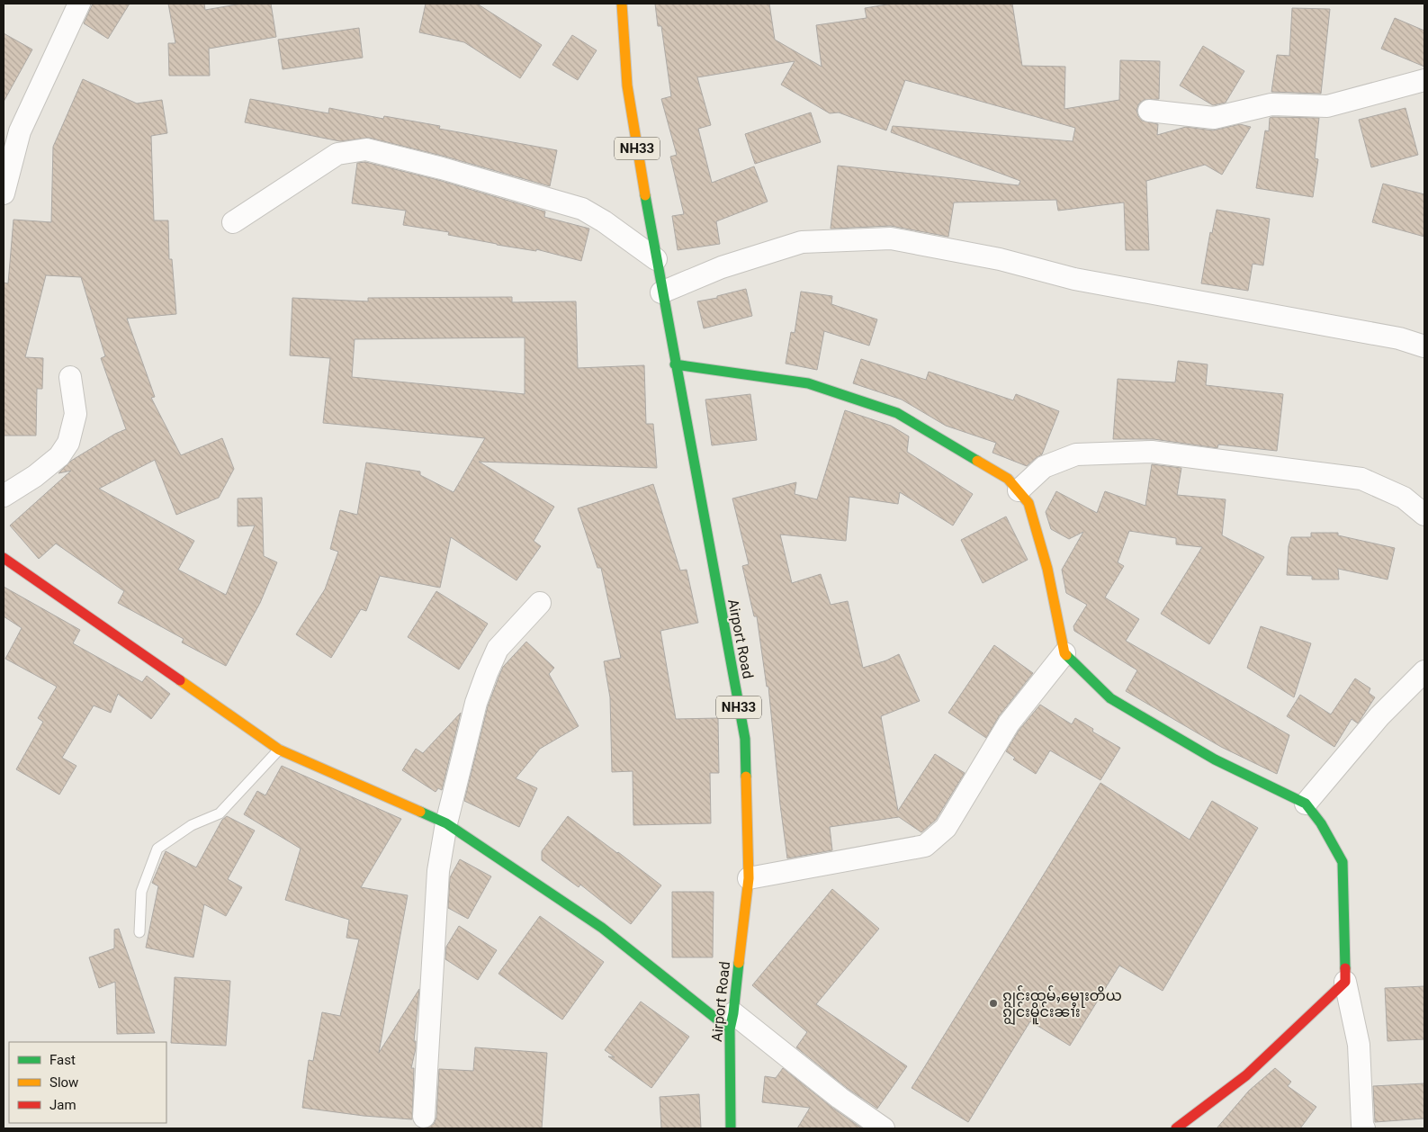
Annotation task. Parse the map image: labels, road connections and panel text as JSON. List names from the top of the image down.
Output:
{
  "streets": {
    "main road": ["NH33", "Airport Road"]
  },
  "crossings": [
    ["NH33", "Airport Road"]
  ],
  "places": ["ၵျွင်းထမ်ႇမေႃးတိယ ၵျွင်းမိူင်းၼၢႆး"],
  "legend": ["Fast", "Slow", "Jam"]
}
